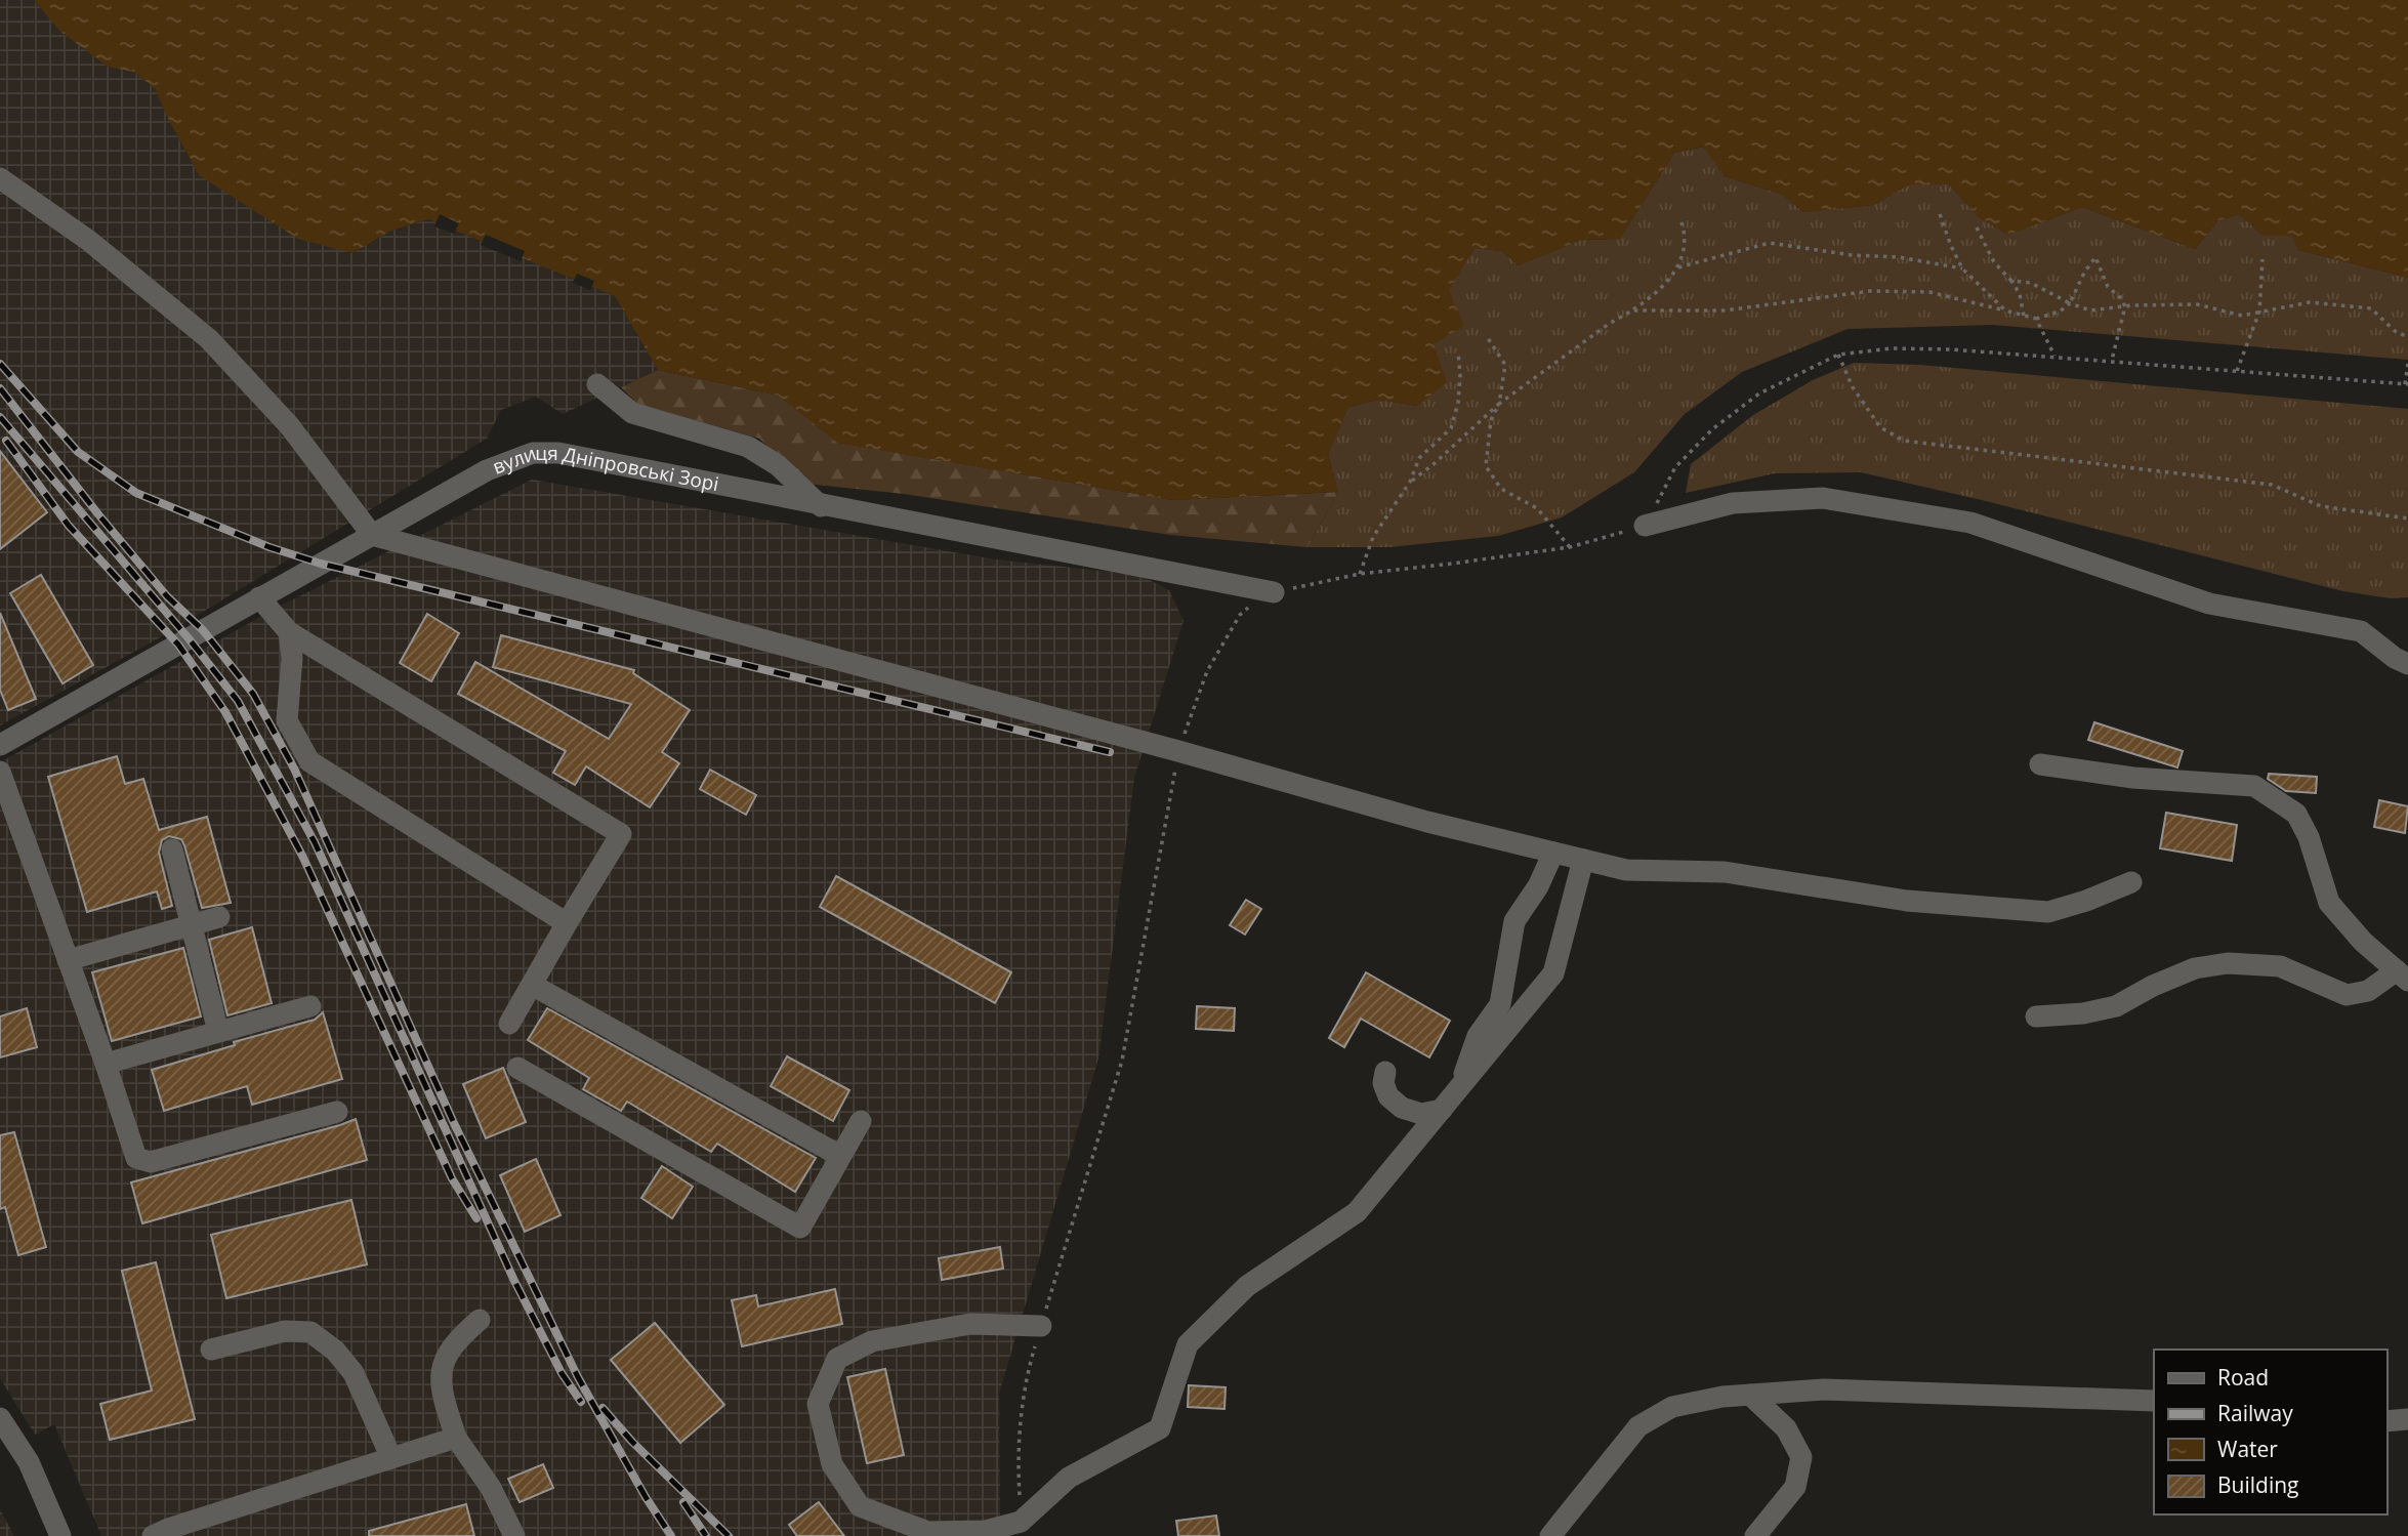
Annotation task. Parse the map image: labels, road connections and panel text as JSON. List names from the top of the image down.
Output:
{
  "streets": {
    "street": ["вулиця Дніпровські Зорі"]
  },
  "legend": [
    "Road",
    "Railway",
    "Water",
    "Building"
  ]
}
